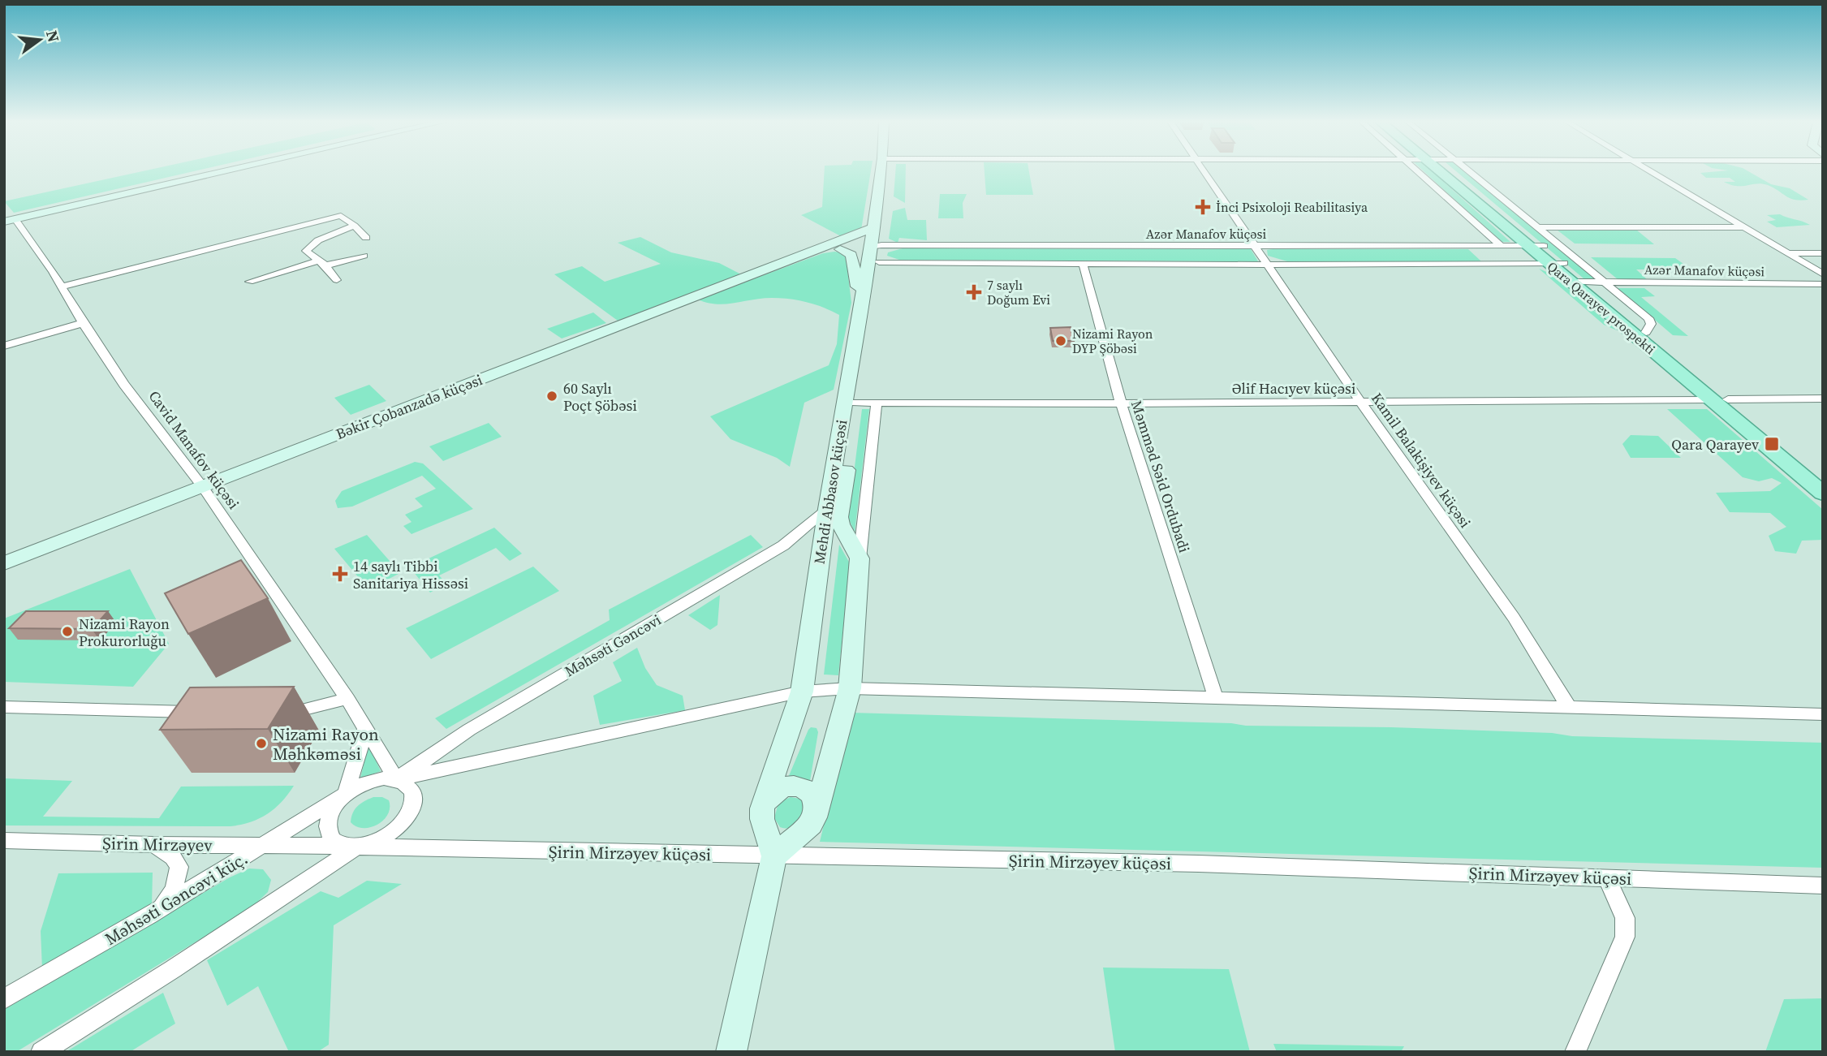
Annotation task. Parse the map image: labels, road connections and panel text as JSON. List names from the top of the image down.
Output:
{
  "streets": {
    "main road": ["Qara Qarayev prospekti"],
    "street": [
      "Azər Manafov küçəsi",
      "Əlif Hacıyev küçəsi",
      "Bəkir Çobanzadə küçəsi",
      "Cavid Manafov küçəsi",
      "Kamil Balakişiyev küçəsi",
      "Məmməd Səid Ordubadi",
      "Mehdi Abbasov küçəsi",
      "Məhsəti Gəncəvi",
      "Şirin Mirzəyev",
      "Şirin Mirzəyev küçəsi",
      "Məhsəti Gəncəvi küç."
    ]
  },
  "crossings": [
    ["Azər Manafov küçəsi", "Qara Qarayev prospekti"],
    ["Azər Manafov küçəsi", "Bəkir Çobanzadə küçəsi"],
    ["Azər Manafov küçəsi", "Kamil Balakişiyev küçəsi"],
    ["Azər Manafov küçəsi", "Mehdi Abbasov küçəsi"],
    ["Qara Qarayev prospekti", "Əlif Hacıyev küçəsi"],
    ["Əlif Hacıyev küçəsi", "Kamil Balakişiyev küçəsi"],
    ["Əlif Hacıyev küçəsi", "Məmməd Səid Ordubadi"],
    ["Əlif Hacıyev küçəsi", "Mehdi Abbasov küçəsi"],
    ["Bəkir Çobanzadə küçəsi", "Cavid Manafov küçəsi"],
    ["Bəkir Çobanzadə küçəsi", "Mehdi Abbasov küçəsi"],
    ["Cavid Manafov küçəsi", "Məhsəti Gəncəvi"],
    ["Cavid Manafov küçəsi", "Şirin Mirzəyev"],
    ["Cavid Manafov küçəsi", "Şirin Mirzəyev küçəsi"],
    ["Cavid Manafov küçəsi", "Məhsəti Gəncəvi küç."],
    ["Mehdi Abbasov küçəsi", "Məhsəti Gəncəvi"],
    ["Mehdi Abbasov küçəsi", "Şirin Mirzəyev küçəsi"],
    ["Məhsəti Gəncəvi", "Şirin Mirzəyev"],
    ["Məhsəti Gəncəvi", "Şirin Mirzəyev küçəsi"],
    ["Məhsəti Gəncəvi", "Məhsəti Gəncəvi küç."],
    ["Şirin Mirzəyev", "Şirin Mirzəyev küçəsi"],
    ["Şirin Mirzəyev", "Məhsəti Gəncəvi küç."],
    ["Şirin Mirzəyev küçəsi", "Məhsəti Gəncəvi küç."]
  ],
  "places": {
    "health": ["İnci Psixoloji Reabilitasiya", "7 saylı Doğum Evi", "14 saylı Tibbi Sanitariya Hissəsi"],
    "other": [
      "Nizami Rayon DYP Şöbəsi",
      "60 Saylı Poçt Şöbəsi",
      "Nizami Rayon Prokurorluğu",
      "Nizami Rayon Məhkəməsi"
    ],
    "transit": ["Qara Qarayev"]
  },
  "north": "right"
}
